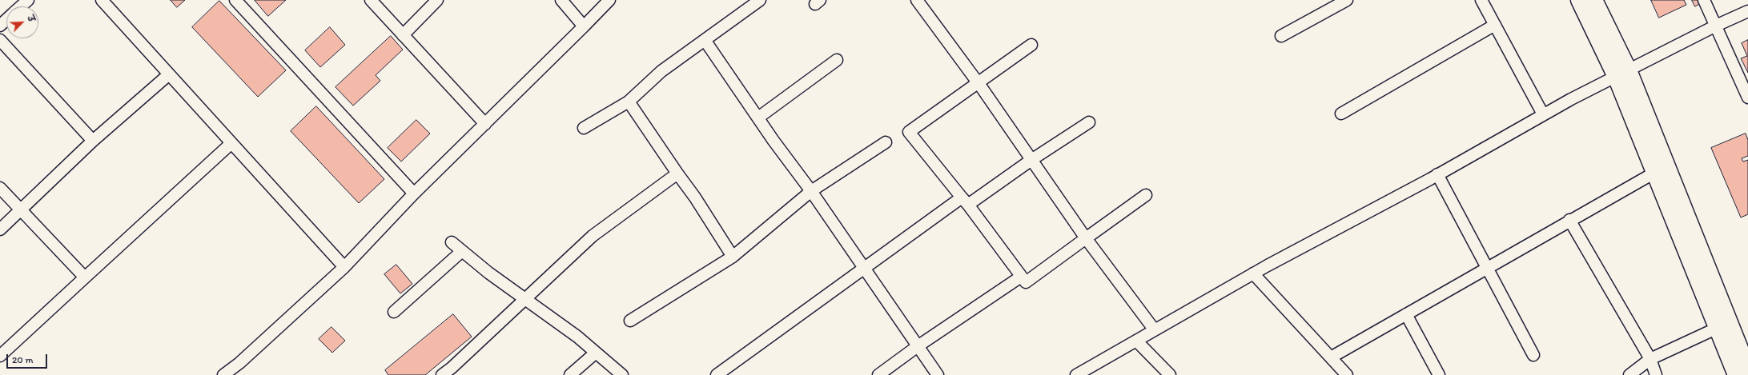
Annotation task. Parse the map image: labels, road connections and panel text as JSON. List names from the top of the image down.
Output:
{
  "scale_bar": "20 m",
  "north": "top right"
}
